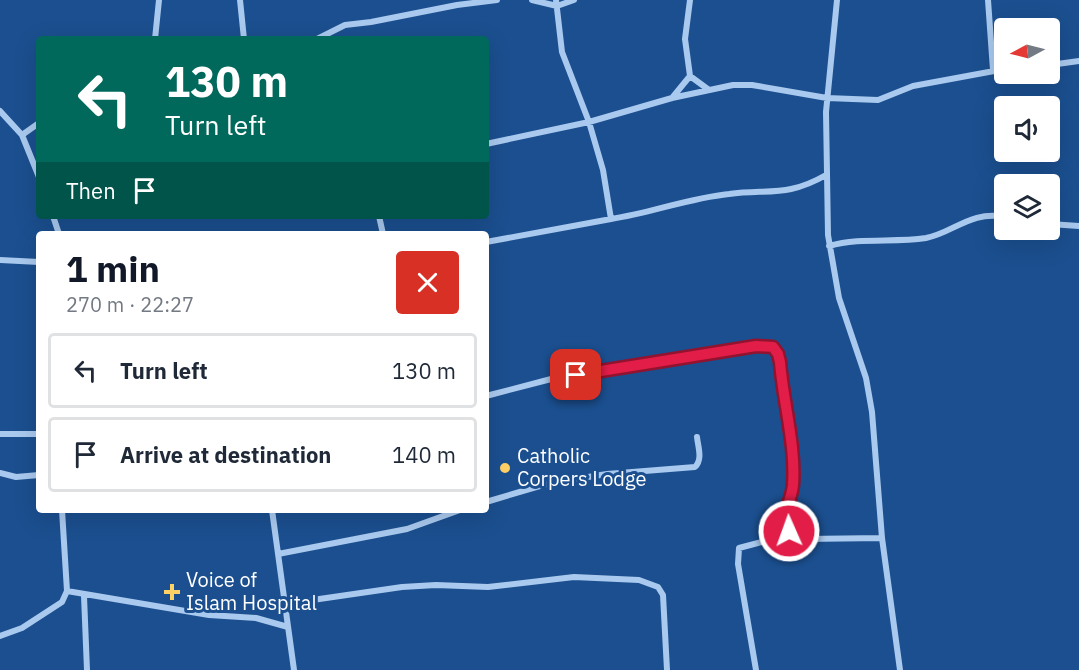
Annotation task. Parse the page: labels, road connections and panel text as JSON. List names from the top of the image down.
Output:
{
  "places": {
    "other": ["Catholic Corpers Lodge"],
    "health": ["Voice of Islam Hospital"]
  },
  "north": "left",
  "page": {
    "turn": ["130 m", "Turn left"],
    "then": "Then",
    "heading": ["1 min", "270 m · 22:27"],
    "list": [
      {
        "name": "Turn left",
        "value": "130 m"
      },
      {
        "name": "Arrive at destination",
        "value": "140 m"
      }
    ]
  }
}
